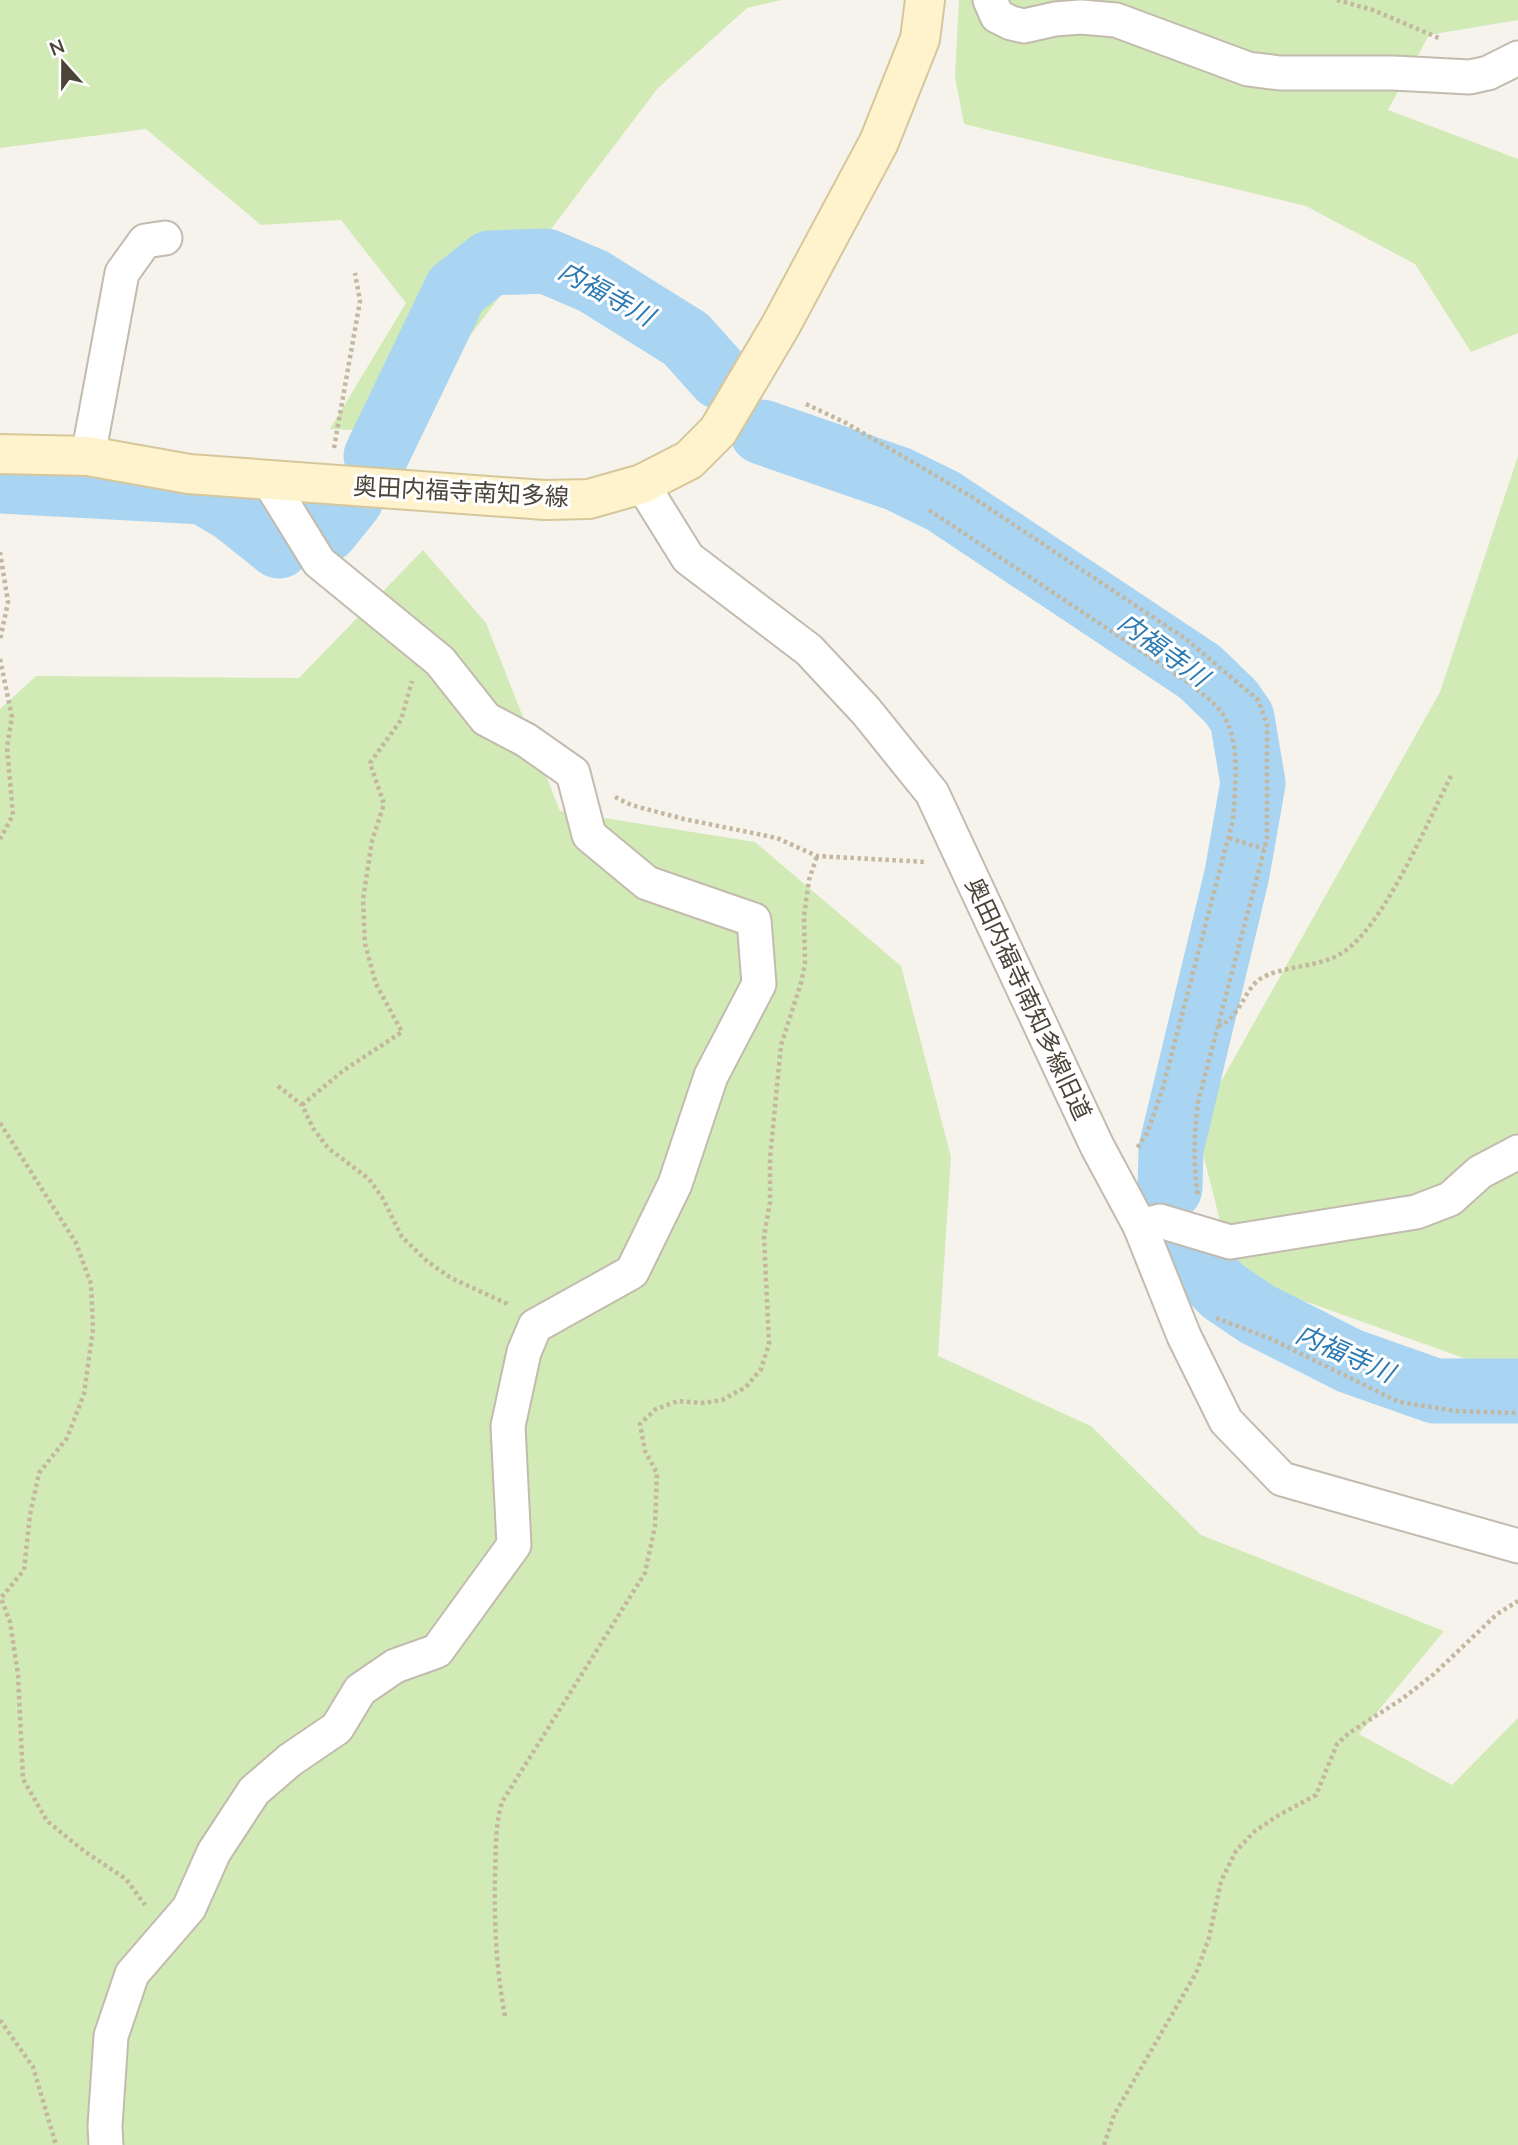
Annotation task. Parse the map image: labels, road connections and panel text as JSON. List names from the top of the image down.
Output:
{
  "streets": {
    "main road": ["奥田内福寺南知多線"],
    "street": ["奥田内福寺南知多線旧道"]
  },
  "crossings": [
    ["奥田内福寺南知多線", "奥田内福寺南知多線旧道"]
  ],
  "water": ["内福寺川"],
  "north": "top"
}
